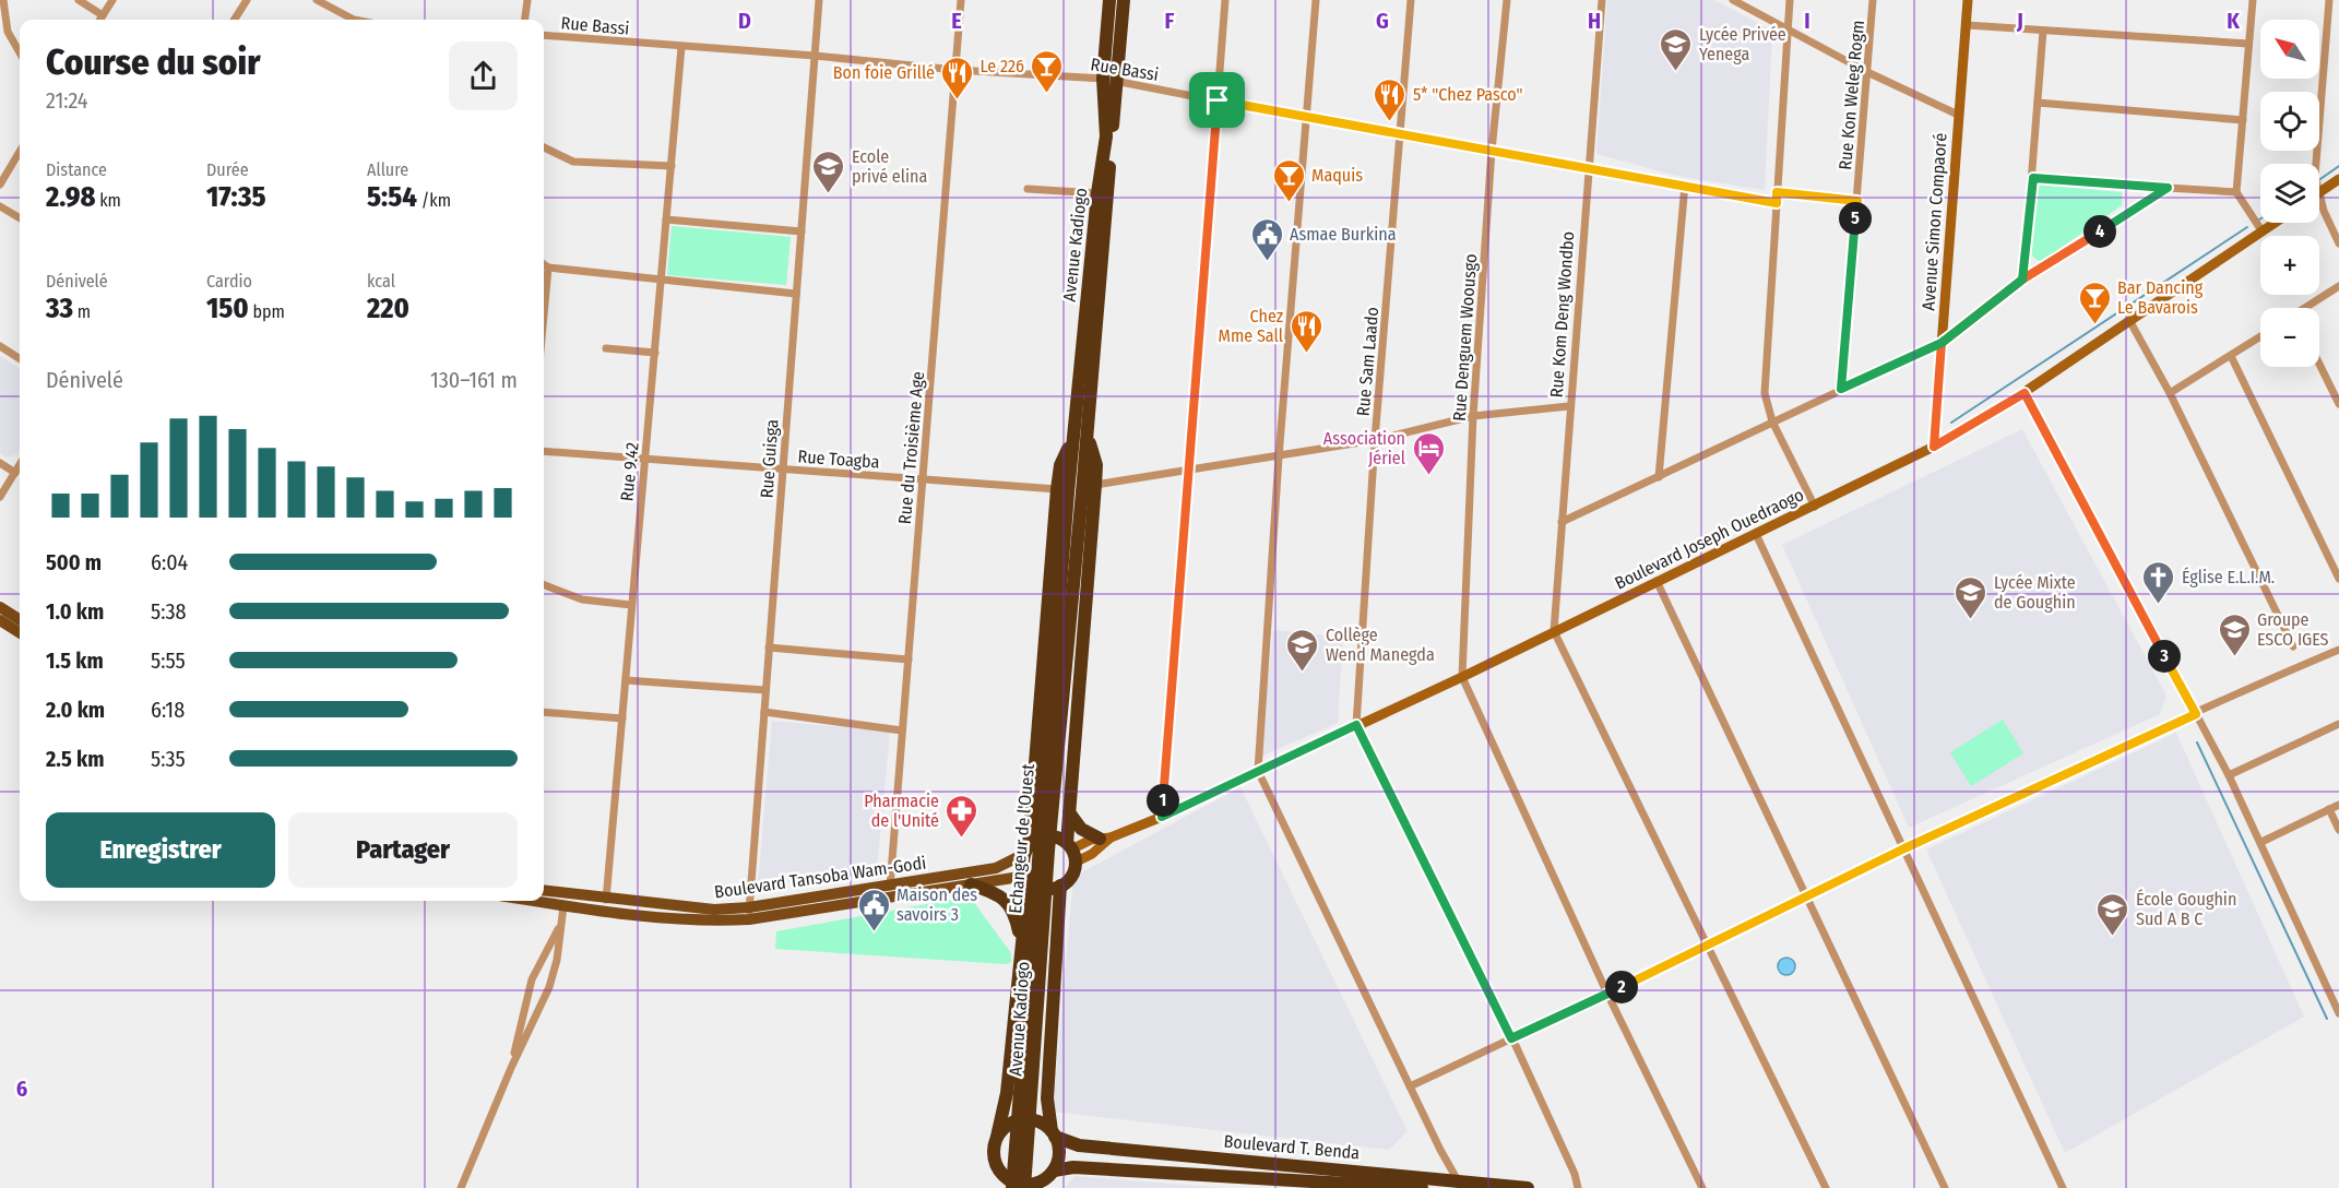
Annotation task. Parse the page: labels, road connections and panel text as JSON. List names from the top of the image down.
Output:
{
  "streets": {
    "highway": ["Avenue Kadiogo", "Echangeur de l'Ouest", "Boulevard T. Benda"],
    "main road": ["Boulevard Tansoba Wam-Godi"],
    "street": [
      "Rue Bassi",
      "Rue Kon Weleg Rogm",
      "Avenue Simon Compaoré",
      "Rue Kom Deng Wondbo",
      "Rue Denguem Woousgo",
      "Rue Sam Laado",
      "Rue du Troisième Age",
      "Rue Guisga",
      "Rue Toagba",
      "Rue 9.42",
      "Boulevard Joseph Ouedraogo"
    ]
  },
  "crossings": [
    ["Rue Bassi", "Avenue Kadiogo"],
    ["Rue Bassi", "Rue Kom Deng Wondbo"],
    ["Rue Bassi", "Rue Denguem Woousgo"],
    ["Rue Bassi", "Rue Sam Laado"],
    ["Rue Bassi", "Rue du Troisième Age"],
    ["Rue Bassi", "Rue Guisga"],
    ["Rue Bassi", "Rue 9.42"],
    ["Avenue Simon Compaoré", "Boulevard Joseph Ouedraogo"],
    ["Avenue Kadiogo", "Rue Toagba"],
    ["Avenue Kadiogo", "Echangeur de l'Ouest"],
    ["Rue Kom Deng Wondbo", "Boulevard Joseph Ouedraogo"],
    ["Rue Denguem Woousgo", "Boulevard Joseph Ouedraogo"],
    ["Rue Sam Laado", "Boulevard Joseph Ouedraogo"],
    ["Rue du Troisième Age", "Rue Toagba"],
    ["Rue du Troisième Age", "Boulevard Tansoba Wam-Godi"],
    ["Rue Guisga", "Rue Toagba"],
    ["Rue Guisga", "Boulevard Tansoba Wam-Godi"],
    ["Rue Toagba", "Rue 9.42"],
    ["Rue Toagba", "Echangeur de l'Ouest"],
    ["Rue 9.42", "Boulevard Tansoba Wam-Godi"],
    ["Boulevard Joseph Ouedraogo", "Boulevard Tansoba Wam-Godi"]
  ],
  "places": {
    "school or university": [
      "Lycée Privée Yenega",
      "Ecole privé elina",
      "Lycée Mixte de Goughin",
      "Groupe ESCO IGES",
      "Collège Wend Manegda",
      "École Goughin Sud A B C"
    ],
    "bar": ["Le 226", "Maquis", "Bar Dancing Le Bavarois"],
    "restaurant": ["Bon foie Grillé", "5* \"Chez Pasco\"", "Chez Mme Sall"],
    "public building": ["Asmae Burkina", "Maison des savoirs 3"],
    "hotel": ["Association Jériel"],
    "church": ["Église E.L.I.M."],
    "pharmacy": ["Pharmacie de l'Unité"]
  },
  "north": "top left",
  "page": {
    "map_buttons": ["+", "−"],
    "heading": ["Course du soir", "21:24"],
    "stats": [
      ["Distance", "2.98 km"],
      ["Durée", "17:35"],
      ["Allure", "5:54 /km"],
      ["Dénivelé", "33 m"],
      ["Cardio", "150 bpm"],
      ["kcal", "220"]
    ],
    "pins": [
      "5",
      "4",
      "3",
      "1",
      "2"
    ],
    "chart": ["Dénivelé", "130–161 m"],
    "list": [
      {
        "name": "500 m",
        "note": "6:04"
      },
      {
        "name": "1.0 km",
        "note": "5:38"
      },
      {
        "name": "1.5 km",
        "note": "5:55"
      },
      {
        "name": "2.0 km",
        "note": "6:18"
      },
      {
        "name": "2.5 km",
        "note": "5:35"
      }
    ],
    "buttons": ["Enregistrer", "Partager"]
  },
  "grid": {
    "columns": [
      "D",
      "E",
      "F",
      "G",
      "H",
      "I",
      "J",
      "K"
    ],
    "rows": ["6"]
  }
}
